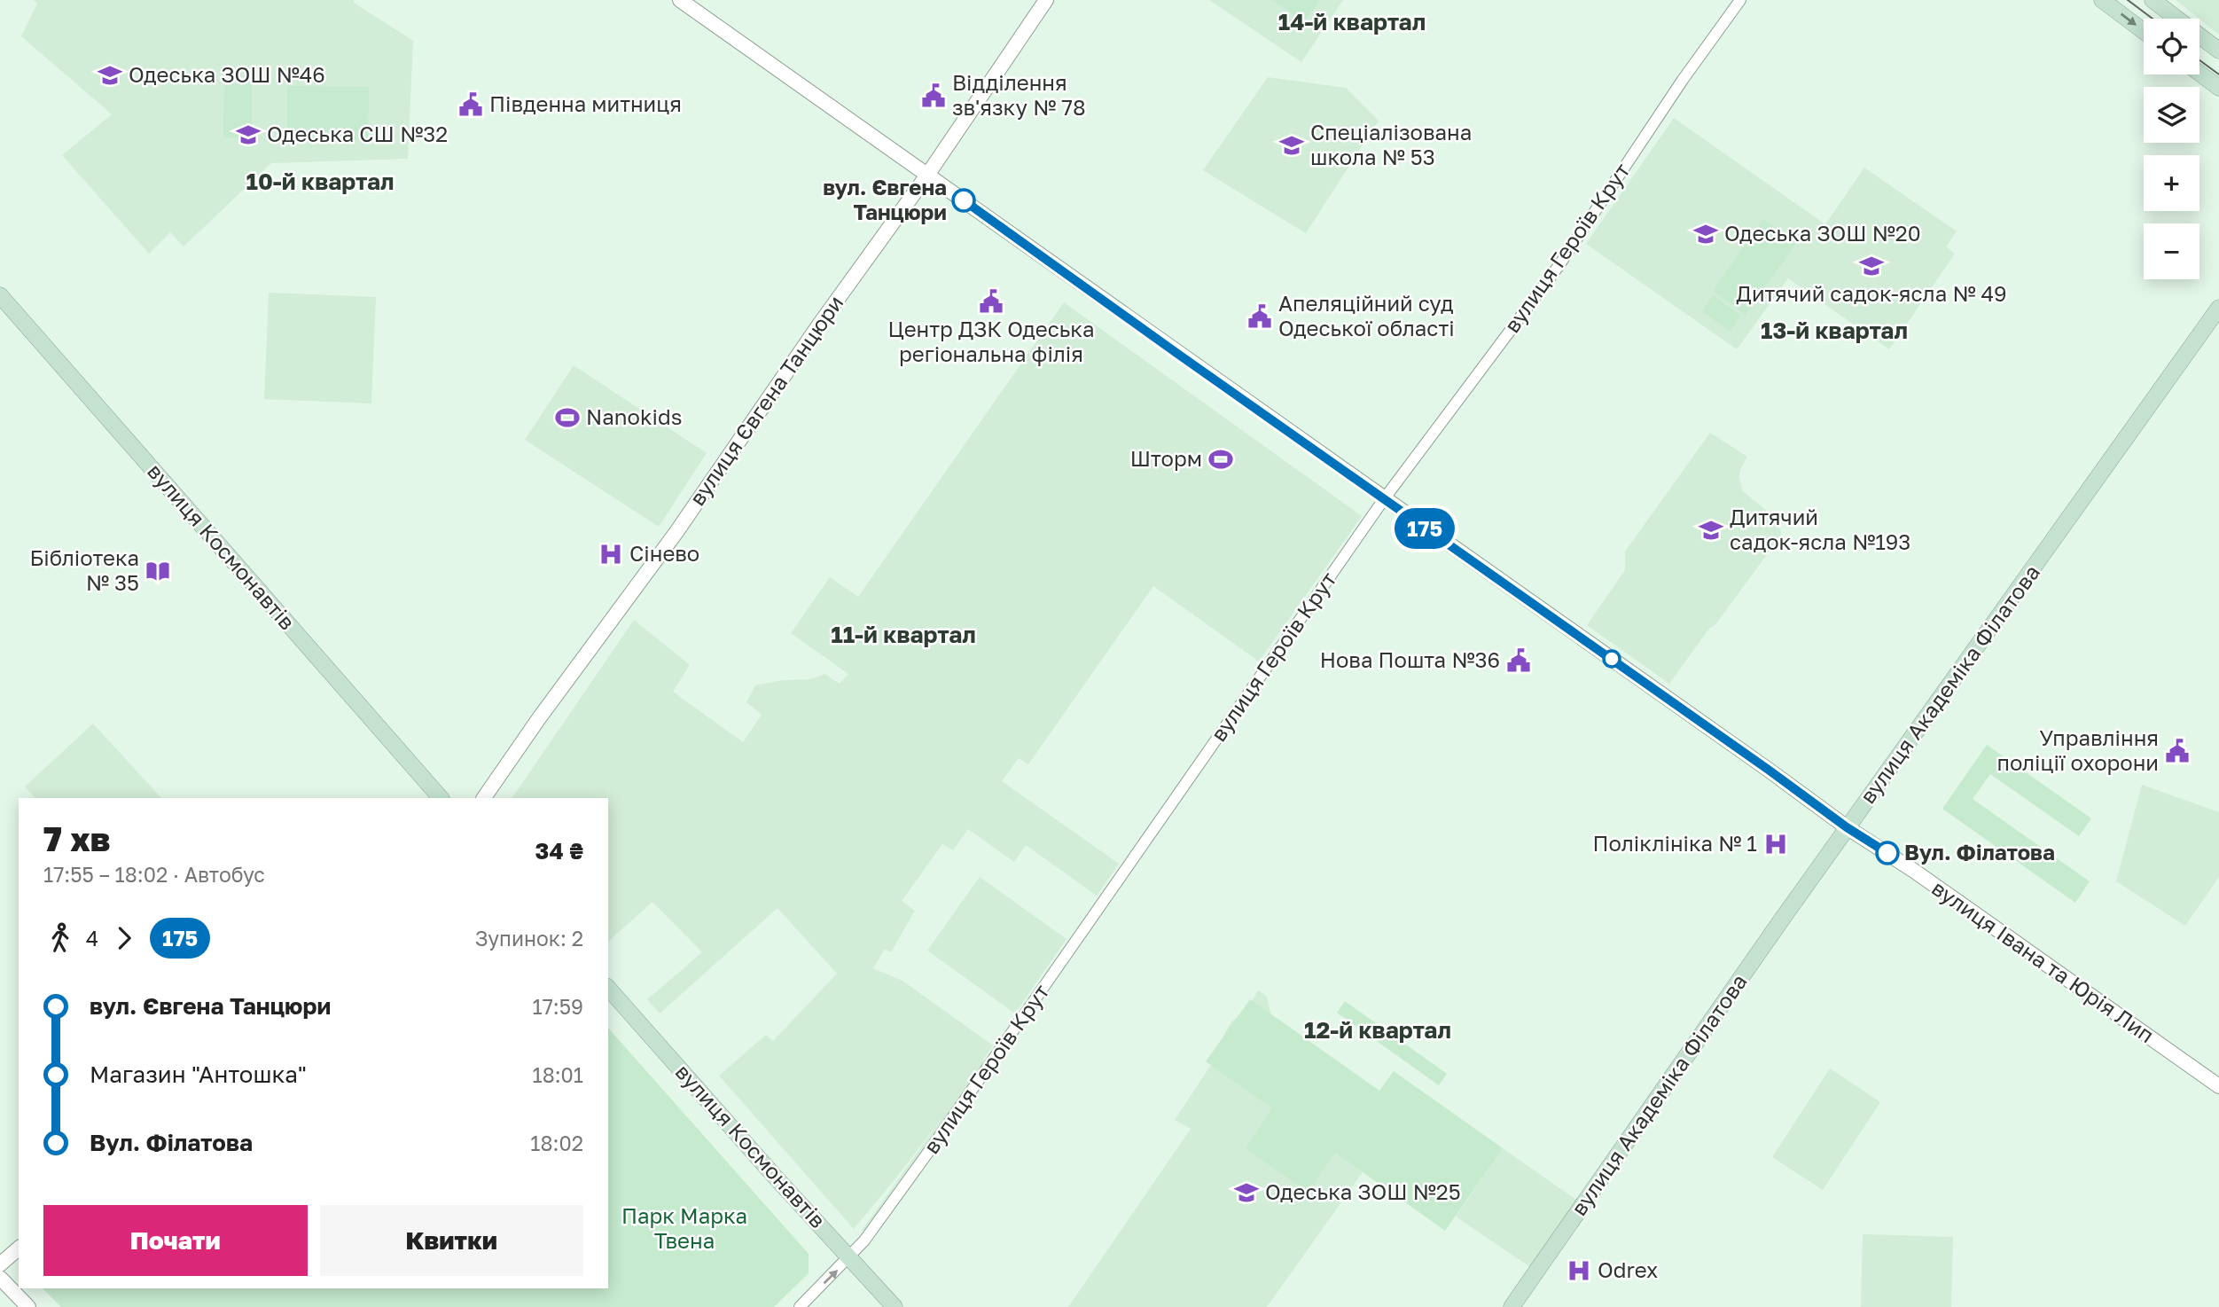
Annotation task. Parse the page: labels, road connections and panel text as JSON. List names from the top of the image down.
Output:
{
  "streets": {
    "main road": ["вулиця Космонавтів", "вулиця Академіка Філатова"],
    "street": ["вулиця Героїв Крут", "вулиця Євгена Танцюри", "вулиця Івана та Юрія Лип"]
  },
  "crossings": [
    ["вулиця Героїв Крут", "вулиця Космонавтів"],
    ["вулиця Героїв Крут", "вулиця Івана та Юрія Лип"],
    ["вулиця Євгена Танцюри", "вулиця Івана та Юрія Лип"],
    ["вулиця Академіка Філатова", "вулиця Івана та Юрія Лип"]
  ],
  "districts": [
    "14-й квартал",
    "10-й квартал",
    "13-й квартал",
    "11-й квартал",
    "12-й квартал"
  ],
  "parks": ["Парк Марка Твена"],
  "places": {
    "school or university": [
      "Одеська ЗОШ №46",
      "Одеська СШ №32",
      "Спеціалізована школа № 53",
      "Одеська ЗОШ №20",
      "Дитячий садок-ясла № 49",
      "Дитячий садок-ясла №193",
      "Одеська ЗОШ №25"
    ],
    "public building": [
      "Відділення зв'язку № 78",
      "Південна митниця",
      "Центр ДЗК Одеська регіональна філія",
      "Апеляційний суд Одеської області",
      "Нова Пошта №36",
      "Управління поліції охорони"
    ],
    "other": ["вул. Євгена Танцюри", "Вул. Філатова"],
    "sports": ["Nanokids", "Шторм"],
    "hospital": ["Сінево", "Поліклініка № 1", "Odrex"],
    "library": ["Бібліотека № 35"]
  },
  "lines": ["bus line 175"],
  "page": {
    "on_map": "175",
    "map_buttons": ["+", "−"],
    "heading": ["7 хв", "17:55 – 18:02 · Автобус", "34 ₴"],
    "legs": ["4", "175", "Зупинок: 2"],
    "list": [
      {
        "name": "вул. Євгена Танцюри",
        "value": "17:59"
      },
      {
        "name": "Магазин \"Антошка\"",
        "value": "18:01"
      },
      {
        "name": "Вул. Філатова",
        "value": "18:02"
      }
    ],
    "buttons": ["Почати", "Квитки"]
  }
}
